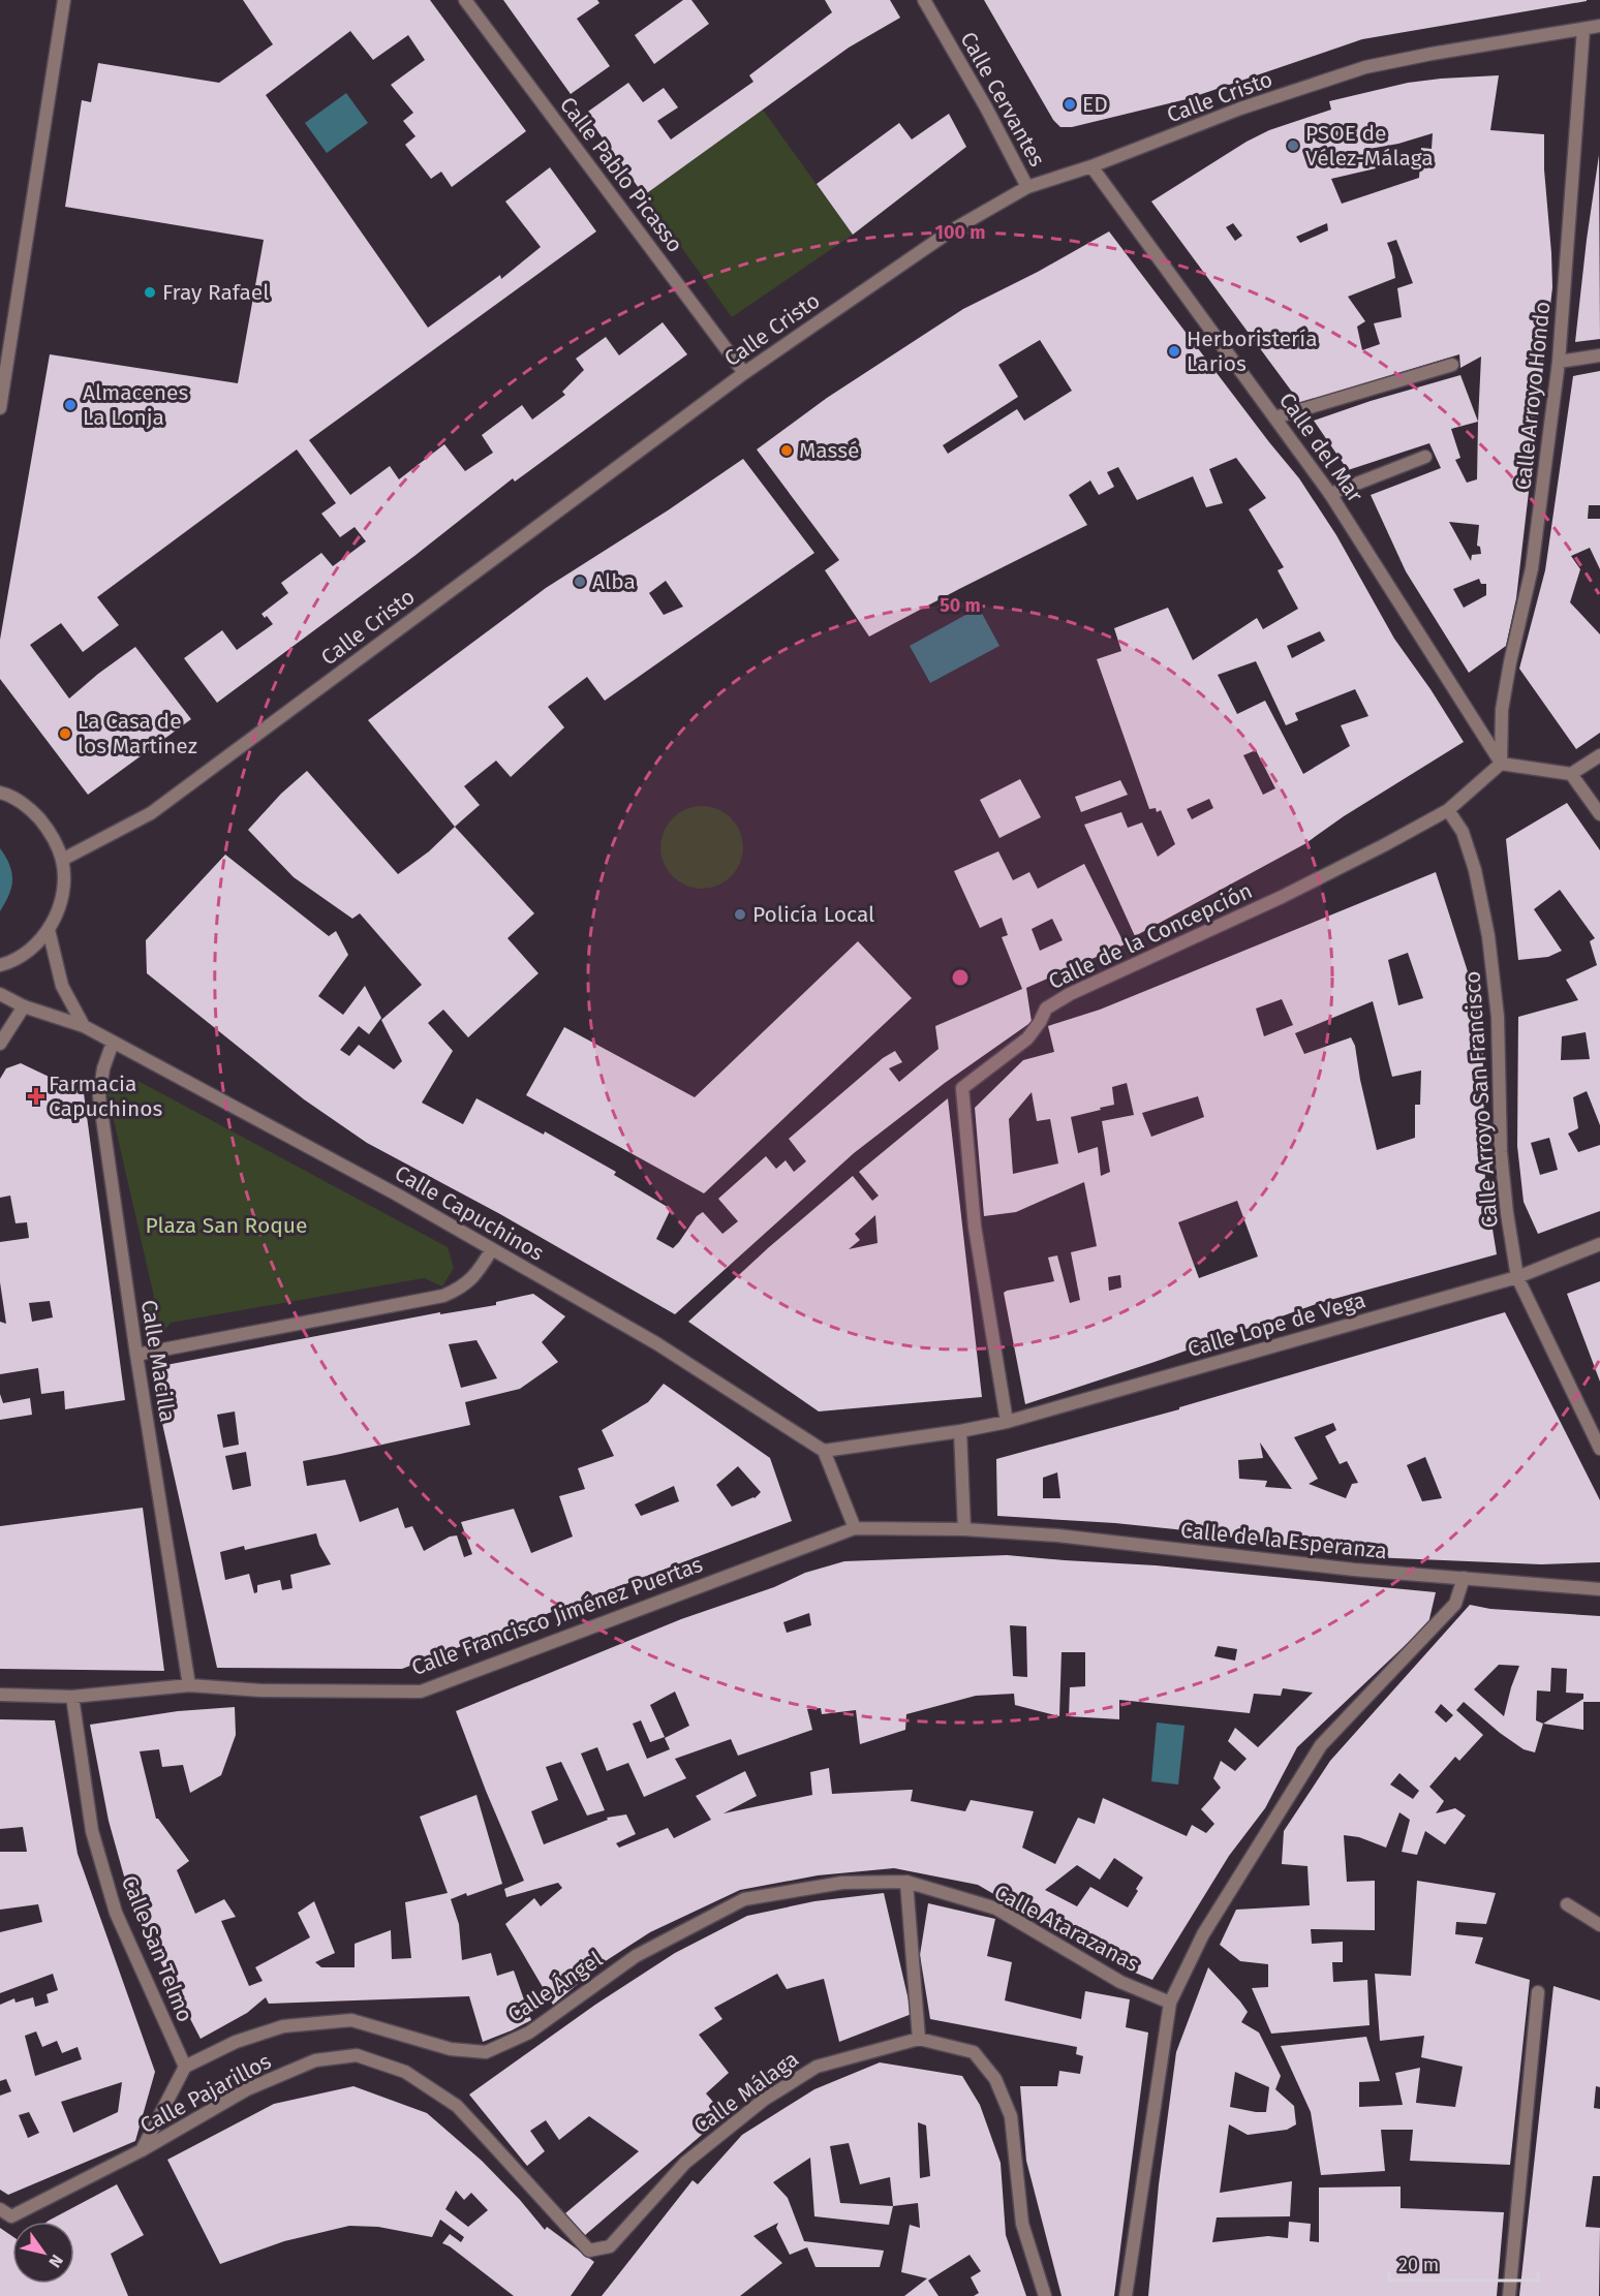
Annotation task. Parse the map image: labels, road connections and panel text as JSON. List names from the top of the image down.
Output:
{
  "streets": {
    "street": [
      "Calle Cristo",
      "Calle Cervantes",
      "Calle Pablo Picasso",
      "Calle Arroyo Hondo",
      "Calle del Mar",
      "Calle de la Concepción",
      "Calle Arroyo San Francisco",
      "Calle Capuchinos",
      "Calle Lope de Vega",
      "Calle Macilla",
      "Calle de la Esperanza",
      "Calle Francisco Jiménez Puertas",
      "Calle Atarazanas",
      "Calle San Telmo",
      "Calle Ángel",
      "Calle Málaga",
      "Calle Pajarillos"
    ]
  },
  "crossings": [
    ["Calle Cristo", "Calle Cervantes"],
    ["Calle Cristo", "Calle Pablo Picasso"],
    ["Calle Cristo", "Calle Arroyo Hondo"],
    ["Calle Cristo", "Calle del Mar"],
    ["Calle Arroyo Hondo", "Calle del Mar"],
    ["Calle Arroyo Hondo", "Calle de la Concepción"],
    ["Calle del Mar", "Calle de la Concepción"],
    ["Calle de la Concepción", "Calle Arroyo San Francisco"],
    ["Calle de la Concepción", "Calle Lope de Vega"],
    ["Calle Arroyo San Francisco", "Calle Lope de Vega"],
    ["Calle Capuchinos", "Calle Lope de Vega"],
    ["Calle Capuchinos", "Calle Macilla"],
    ["Calle Macilla", "Calle Francisco Jiménez Puertas"],
    ["Calle de la Esperanza", "Calle Francisco Jiménez Puertas"],
    ["Calle Francisco Jiménez Puertas", "Calle San Telmo"],
    ["Calle Atarazanas", "Calle Ángel"],
    ["Calle San Telmo", "Calle Ángel"],
    ["Calle San Telmo", "Calle Pajarillos"],
    ["Calle Ángel", "Calle Pajarillos"],
    ["Calle Málaga", "Calle Pajarillos"]
  ],
  "parks": ["Plaza San Roque"],
  "places": {
    "other": [
      "ED",
      "PSOE de Vélez-Málaga",
      "Fray Rafael",
      "Herboristería Larios",
      "Almacenes La Lonja",
      "Massé",
      "Alba",
      "La Casa de los Martinez",
      "Policía Local"
    ],
    "health": ["Farmacia Capuchinos"]
  },
  "scale_bar": "20 m",
  "north": "bottom right",
  "rings": ["100 m", "50 m"]
}
